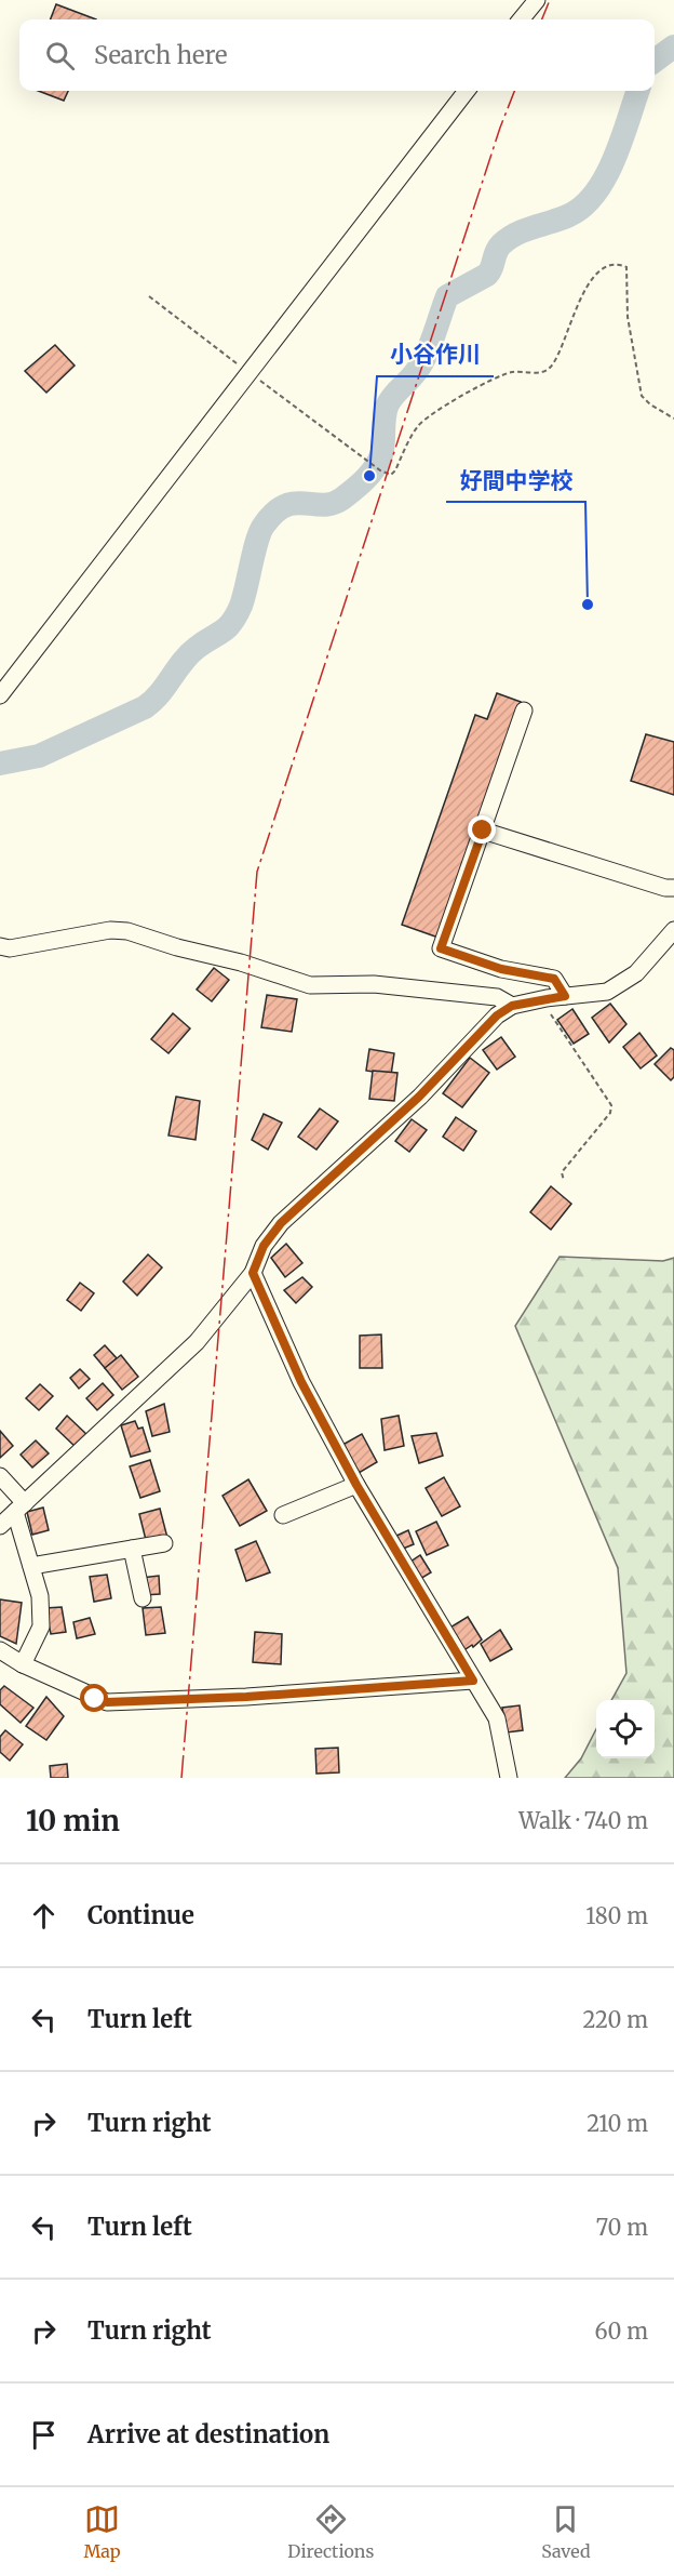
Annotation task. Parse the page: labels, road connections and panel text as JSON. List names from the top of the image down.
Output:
{
  "places": ["小谷作川", "好間中学校"],
  "page": {
    "search": "Search here",
    "heading": ["10 min", "Walk · 740 m"],
    "list": [
      ["Continue", "180 m"],
      ["Turn left", "220 m"],
      ["Turn right", "210 m"],
      ["Turn left", "70 m"],
      ["Turn right", "60 m"],
      "Arrive at destination"
    ],
    "nav": ["Map", "Directions", "Saved"]
  }
}
